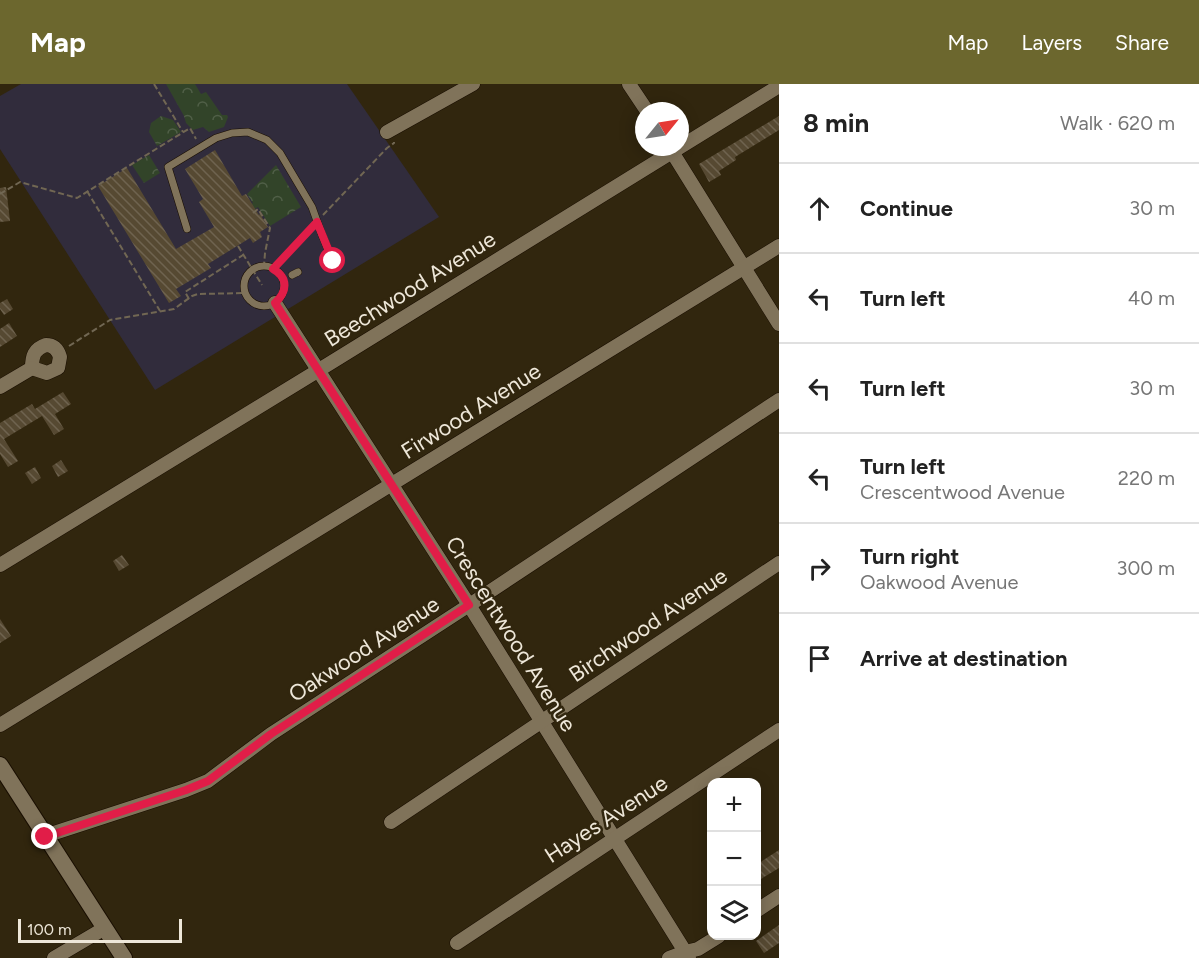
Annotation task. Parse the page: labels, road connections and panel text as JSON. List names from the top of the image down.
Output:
{
  "streets": {
    "street": [
      "Beechwood Avenue",
      "Firwood Avenue",
      "Birchwood Avenue",
      "Crescentwood Avenue",
      "Oakwood Avenue",
      "Hayes Avenue"
    ]
  },
  "crossings": [
    ["Beechwood Avenue", "Crescentwood Avenue"],
    ["Firwood Avenue", "Crescentwood Avenue"],
    ["Birchwood Avenue", "Crescentwood Avenue"],
    ["Crescentwood Avenue", "Oakwood Avenue"],
    ["Crescentwood Avenue", "Hayes Avenue"]
  ],
  "scale_bar": "100 m",
  "north": "top right",
  "page": {
    "header": "Map",
    "nav": ["Map", "Layers", "Share"],
    "heading": ["8 min", "Walk · 620 m"],
    "list": [
      ["Continue", "30 m"],
      ["Turn left", "40 m"],
      ["Turn left", "30 m"],
      ["Turn left", "Crescentwood Avenue", "220 m"],
      ["Turn right", "Oakwood Avenue", "300 m"],
      "Arrive at destination"
    ],
    "map_buttons": ["+", "−"],
    "scale": "100 m"
  }
}
